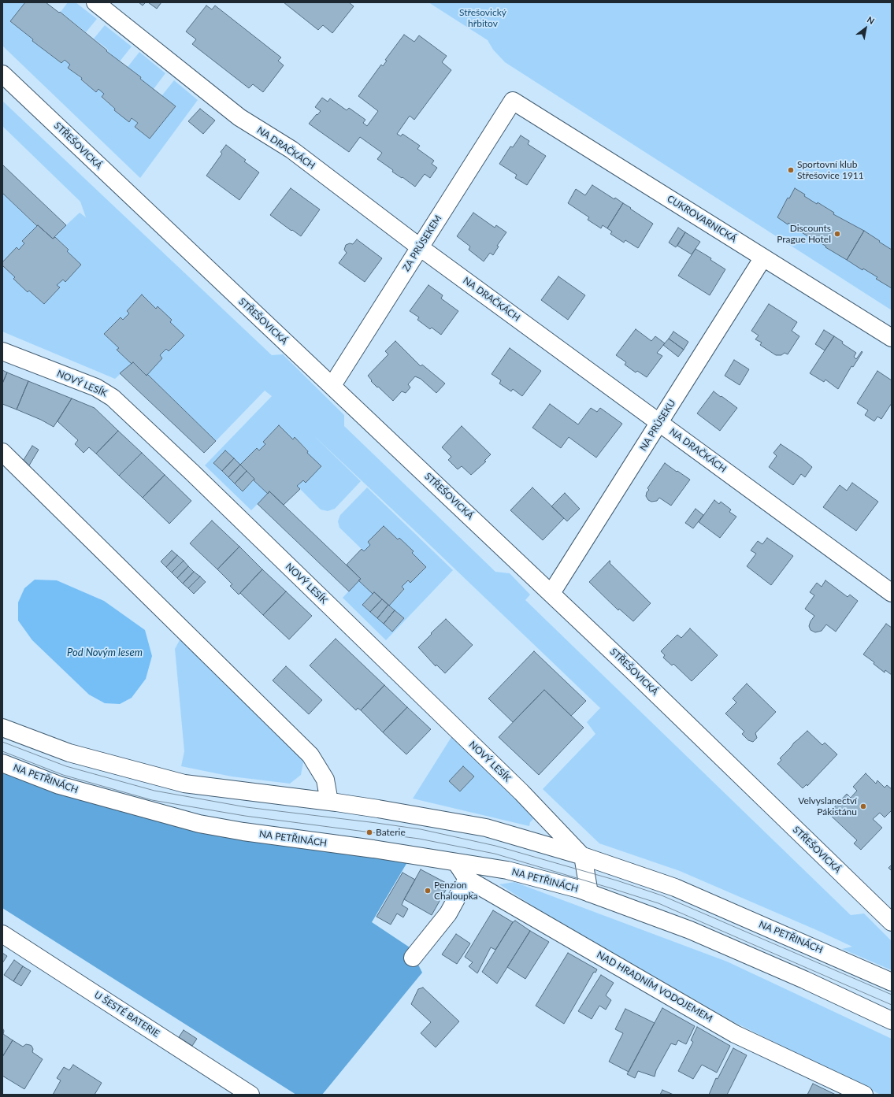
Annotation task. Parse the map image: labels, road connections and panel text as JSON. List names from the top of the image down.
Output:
{
  "streets": {
    "street": [
      "STŘEŠOVICKÁ",
      "NA DRAČKÁCH",
      "CUKROVARNICKÁ",
      "ZA PRŮSEKEM",
      "NOVÝ LESÍK",
      "NA PRŮSEKU",
      "NA PETŘINÁCH",
      "NAD HRADNÍM VODOJEMEM",
      "U ŠESTÉ BATERIE"
    ]
  },
  "crossings": [
    ["STŘEŠOVICKÁ", "ZA PRŮSEKEM"],
    ["STŘEŠOVICKÁ", "NA PRŮSEKU"],
    ["NA DRAČKÁCH", "ZA PRŮSEKEM"],
    ["NA DRAČKÁCH", "NA PRŮSEKU"],
    ["CUKROVARNICKÁ", "ZA PRŮSEKEM"],
    ["CUKROVARNICKÁ", "NA PRŮSEKU"],
    ["NOVÝ LESÍK", "NA PETŘINÁCH"],
    ["NA PETŘINÁCH", "NAD HRADNÍM VODOJEMEM"]
  ],
  "water": ["Pod Novým lesem"],
  "parks": ["Střešovický hřbitov"],
  "places": [
    "Sportovní klub Střešovice 1911",
    "Discounts Prague Hotel",
    "Velvyslanectví Pákistánu",
    "Baterie",
    "Penzion Chaloupka"
  ],
  "north": "top right"
}
